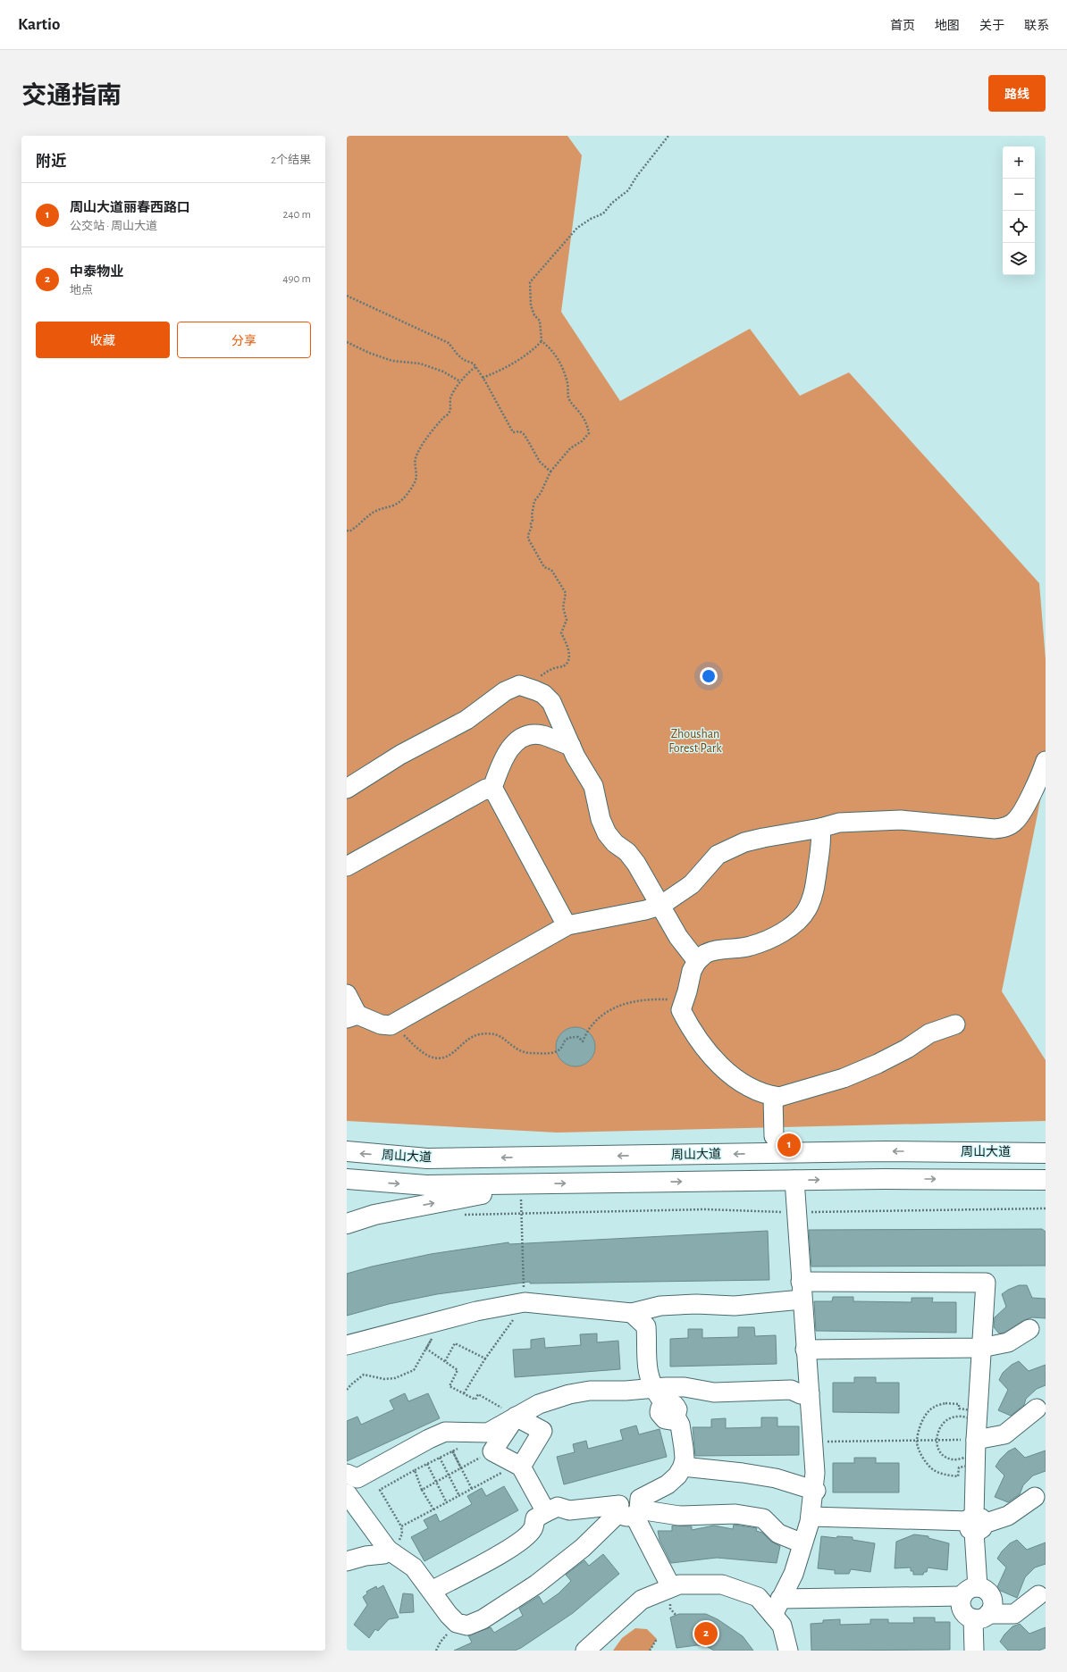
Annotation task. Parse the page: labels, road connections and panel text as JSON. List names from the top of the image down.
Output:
{
  "streets": {
    "main road": ["周山大道"]
  },
  "parks": ["Zhoushan Forest Park"],
  "page": {
    "header": "Kartio",
    "nav": [
      "首页",
      "地图",
      "关于",
      "联系"
    ],
    "title": "交通指南",
    "buttons": [
      "路线",
      ["收藏", "分享"]
    ],
    "heading": ["附近", "2个结果"],
    "map_buttons": ["+", "−"],
    "list": [
      {
        "mark": "1",
        "name": "周山大道丽春西路口",
        "note": "公交站 · 周山大道",
        "value": "240 m"
      },
      {
        "mark": "2",
        "name": "中泰物业",
        "note": "地点",
        "value": "490 m"
      }
    ],
    "pins": ["1", "2"]
  }
}
